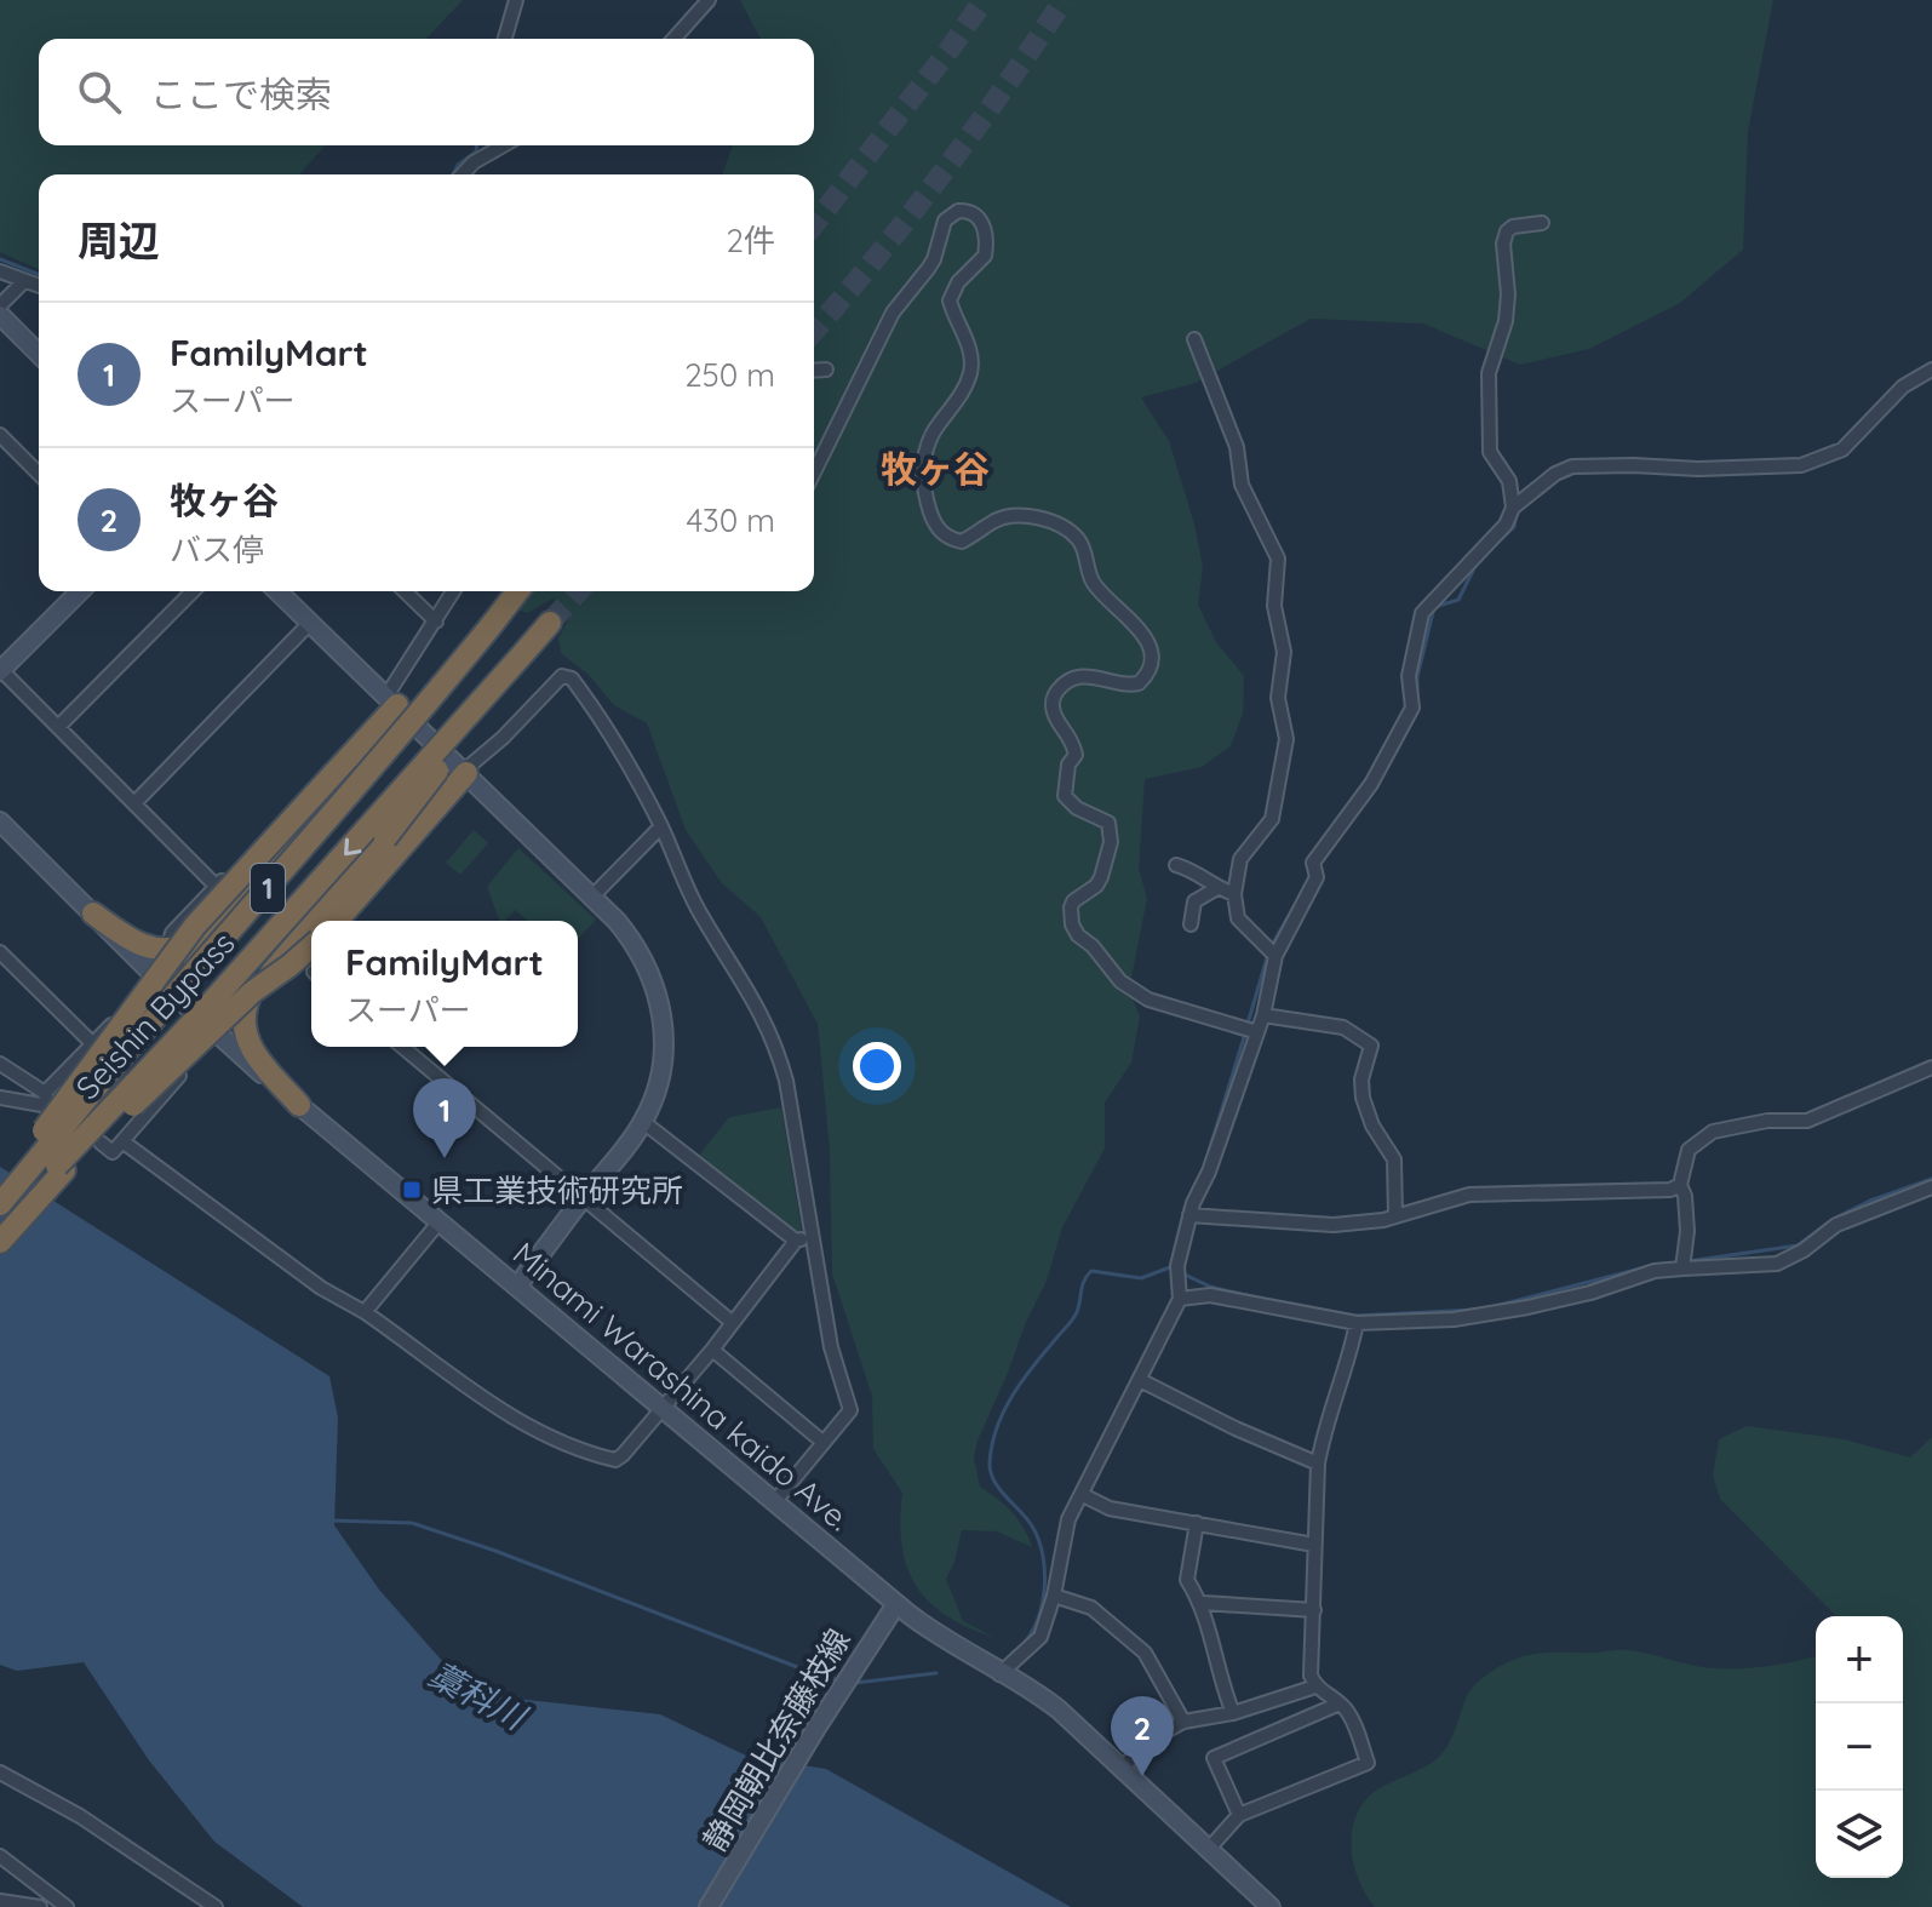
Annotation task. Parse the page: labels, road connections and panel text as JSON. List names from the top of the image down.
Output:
{
  "streets": {
    "highway": ["1", "Seishin Bypass"],
    "main road": ["Minami Warashina kaido Ave.", "静岡朝比奈藤枝線"]
  },
  "crossings": [
    ["1", "Seishin Bypass"],
    ["1", "Minami Warashina kaido Ave."],
    ["Minami Warashina kaido Ave.", "静岡朝比奈藤枝線"]
  ],
  "districts": ["牧ヶ谷"],
  "water": ["藁科川"],
  "places": {
    "transit": ["県工業技術研究所"]
  },
  "page": {
    "search": "ここで検索",
    "heading": ["周辺", "2件"],
    "list": [
      {
        "mark": "1",
        "name": "FamilyMart",
        "note": "スーパー",
        "value": "250 m"
      },
      {
        "mark": "2",
        "name": "牧ヶ谷",
        "note": "バス停",
        "value": "430 m"
      }
    ],
    "popup": ["FamilyMart", "スーパー"],
    "pins": ["1", "2"],
    "map_buttons": ["+", "−"]
  }
}
